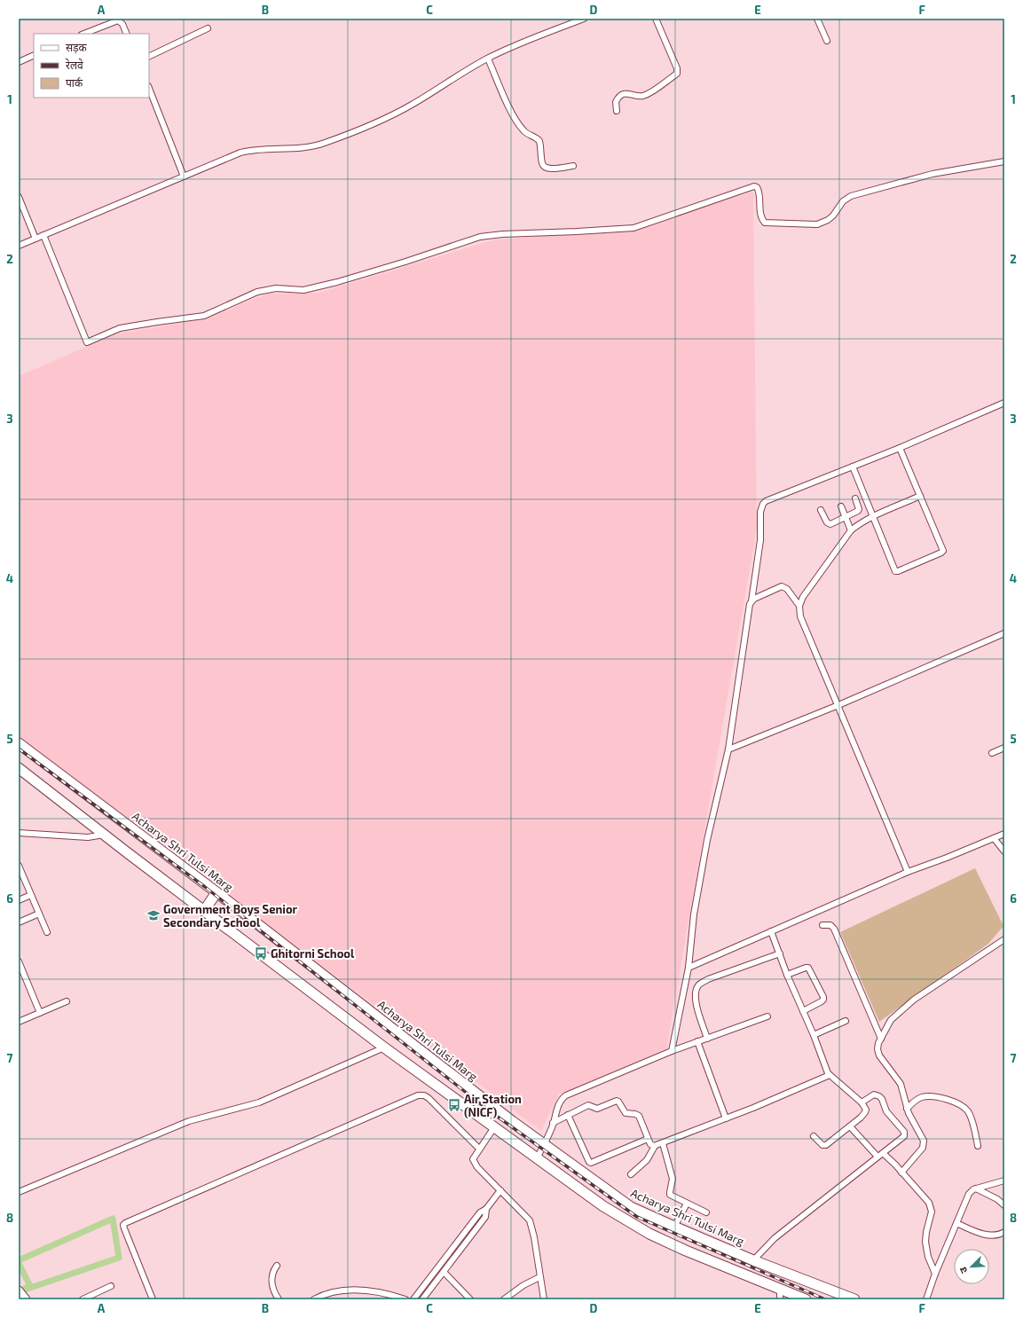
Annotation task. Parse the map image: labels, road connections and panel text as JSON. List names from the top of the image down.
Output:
{
  "streets": {
    "highway": ["Acharya Shri Tulsi Marg"]
  },
  "places": {
    "school or university": ["Government Boys Senior Secondary School"],
    "bus stop": ["Ghitorni School", "Air Station (NICF)"]
  },
  "legend": ["सड़क", "रेलवे", "पार्क"],
  "north": "bottom left",
  "grid": {
    "columns": [
      "A",
      "B",
      "C",
      "D",
      "E",
      "F"
    ],
    "rows": [
      "1",
      "2",
      "3",
      "4",
      "5",
      "6",
      "7",
      "8"
    ]
  }
}
